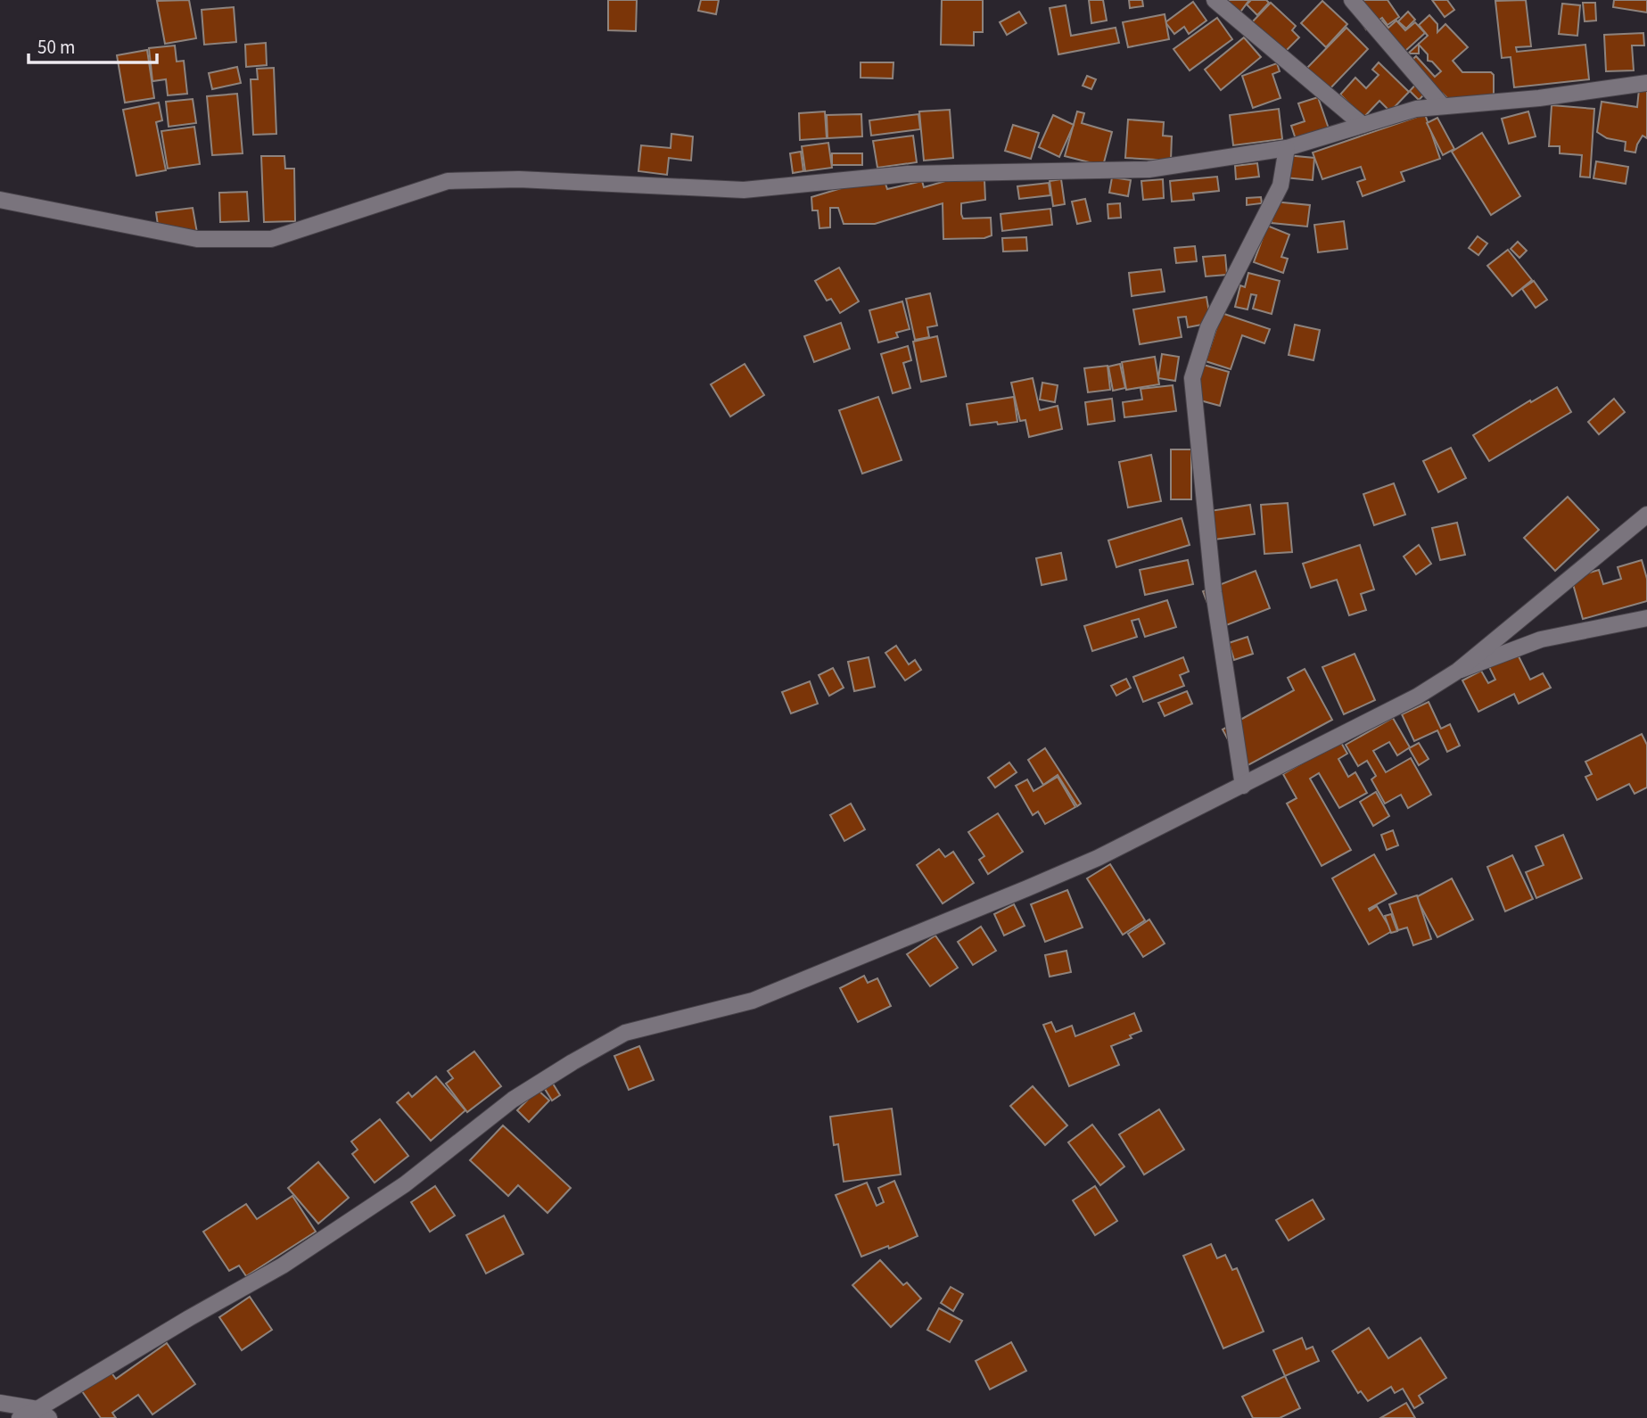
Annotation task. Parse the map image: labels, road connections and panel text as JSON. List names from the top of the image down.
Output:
{
  "scale_bar": "50 m"
}
